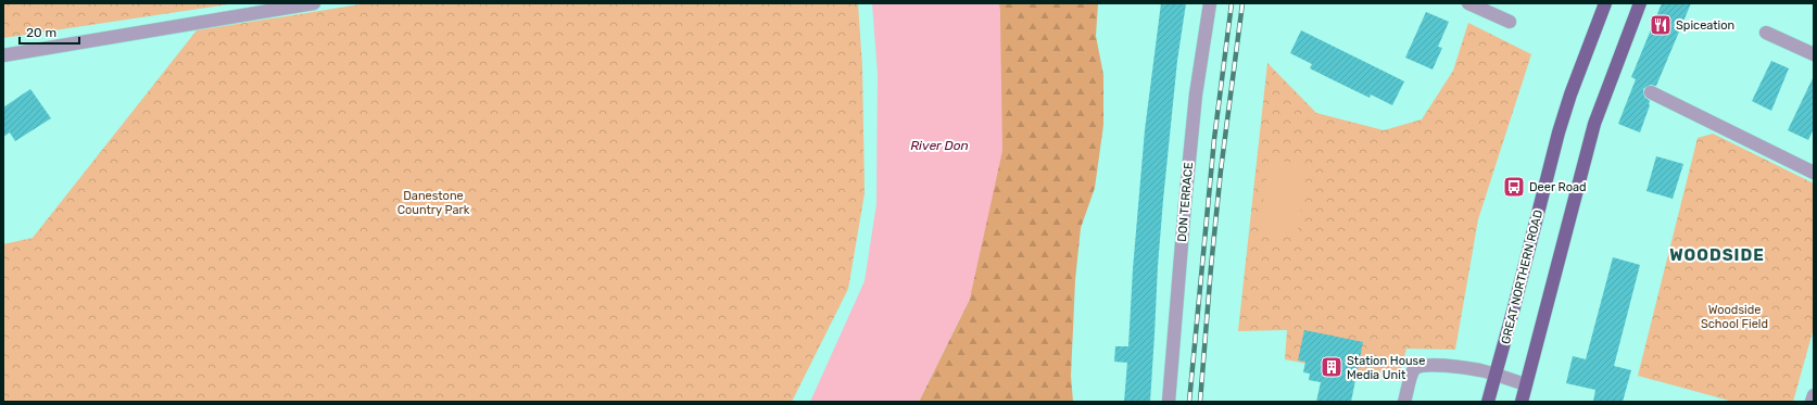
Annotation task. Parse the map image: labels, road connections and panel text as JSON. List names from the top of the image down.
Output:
{
  "streets": {
    "main road": ["GREAT NORTHERN ROAD"],
    "street": ["DON TERRACE"]
  },
  "districts": ["WOODSIDE"],
  "water": ["River Don"],
  "parks": ["Danestone Country Park", "Woodside School Field"],
  "places": {
    "restaurant": ["Spiceation"],
    "bus stop": ["Deer Road"],
    "building": ["Station House Media Unit"]
  },
  "scale_bar": "20 m"
}
